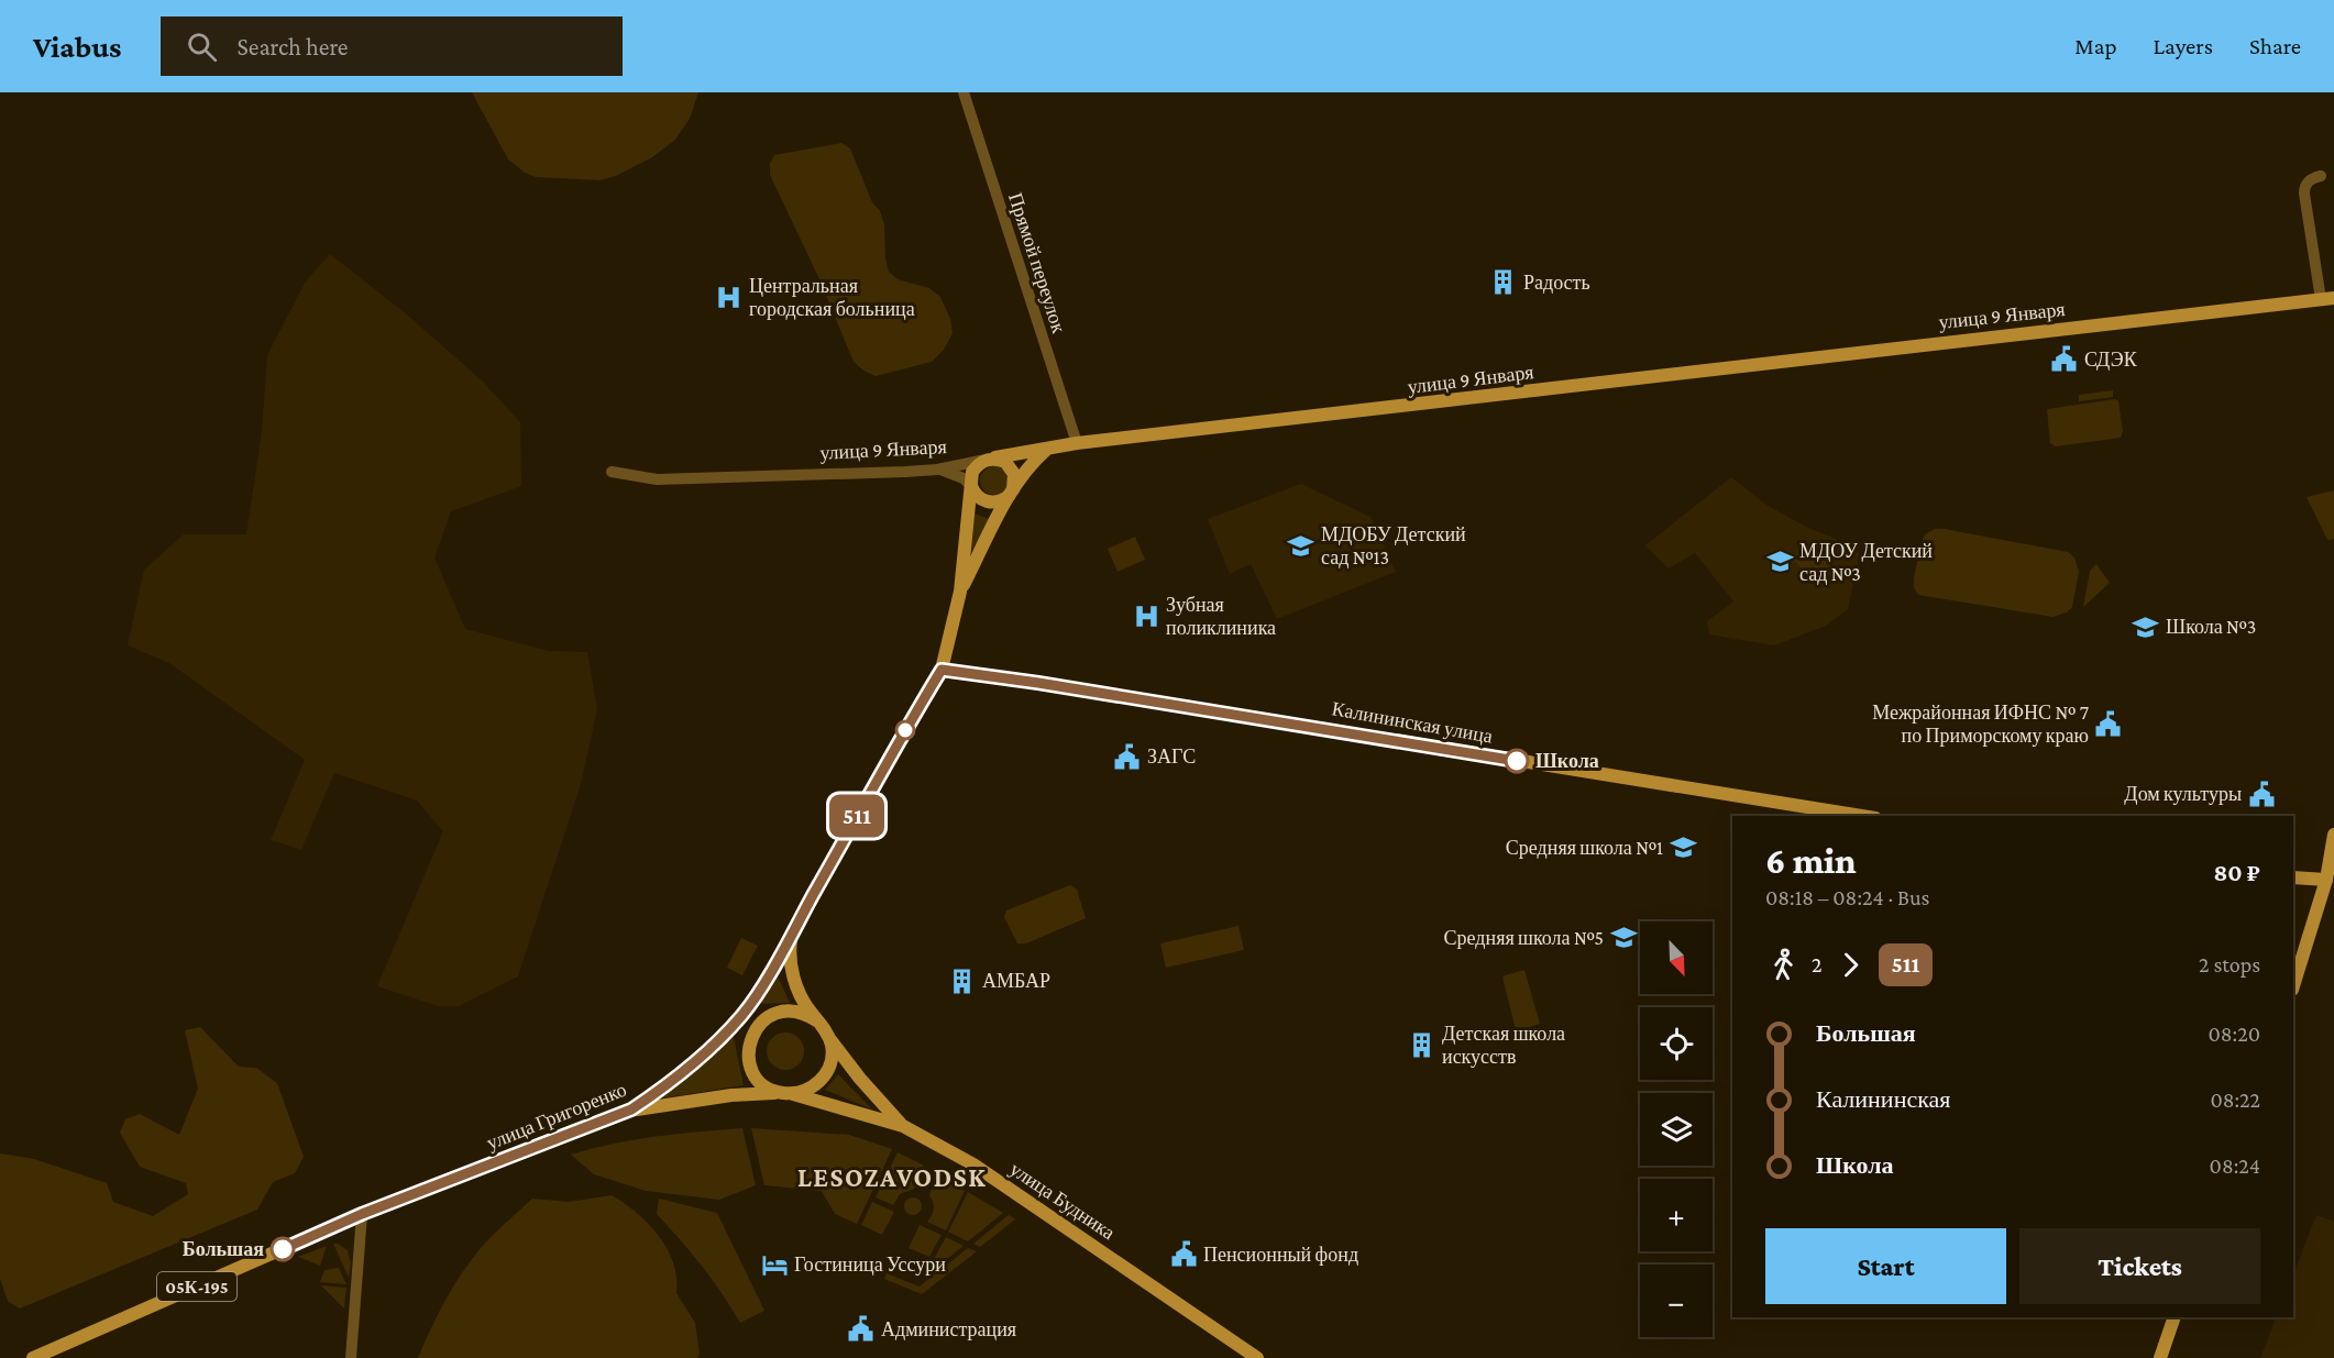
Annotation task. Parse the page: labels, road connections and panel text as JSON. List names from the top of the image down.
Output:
{
  "streets": {
    "main road": [
      "улица 9 Января",
      "Калининская улица",
      "улица Григоренко",
      "улица Будника",
      "05К-195"
    ],
    "street": ["Прямой переулок"]
  },
  "crossings": [
    ["Прямой переулок", "улица 9 Января"],
    ["Калининская улица", "улица Григоренко"],
    ["улица Григоренко", "улица Будника"]
  ],
  "districts": ["LESOZAVODSK"],
  "places": {
    "building": ["Радость", "АМБАР", "Детская школа искусств"],
    "hospital": ["Центральная городская больница", "Зубная поликлиника"],
    "public building": [
      "СДЭК",
      "Межрайонная ИФНС № 7 по Приморскому краю",
      "ЗАГС",
      "Дом культуры",
      "Пенсионный фонд",
      "Администрация"
    ],
    "school or university": [
      "МДОБУ Детский сад №13",
      "МДОУ Детский сад №3",
      "Школа №3",
      "Средняя школа №1",
      "Средняя школа №5"
    ],
    "other": ["Школа", "Большая"],
    "hotel": ["Гостиница Уссури"]
  },
  "lines": ["bus line 511"],
  "north": "bottom right",
  "page": {
    "header": "Viabus",
    "search": "Search here",
    "nav": ["Map", "Layers", "Share"],
    "on_map": "511",
    "heading": ["6 min", "08:18 – 08:24 · Bus", "80 ₽"],
    "map_buttons": ["+", "−"],
    "legs": ["2", "511", "2 stops"],
    "list": [
      {
        "name": "Большая",
        "value": "08:20"
      },
      {
        "name": "Калининская",
        "value": "08:22"
      },
      {
        "name": "Школа",
        "value": "08:24"
      }
    ],
    "buttons": ["Start", "Tickets"]
  }
}
